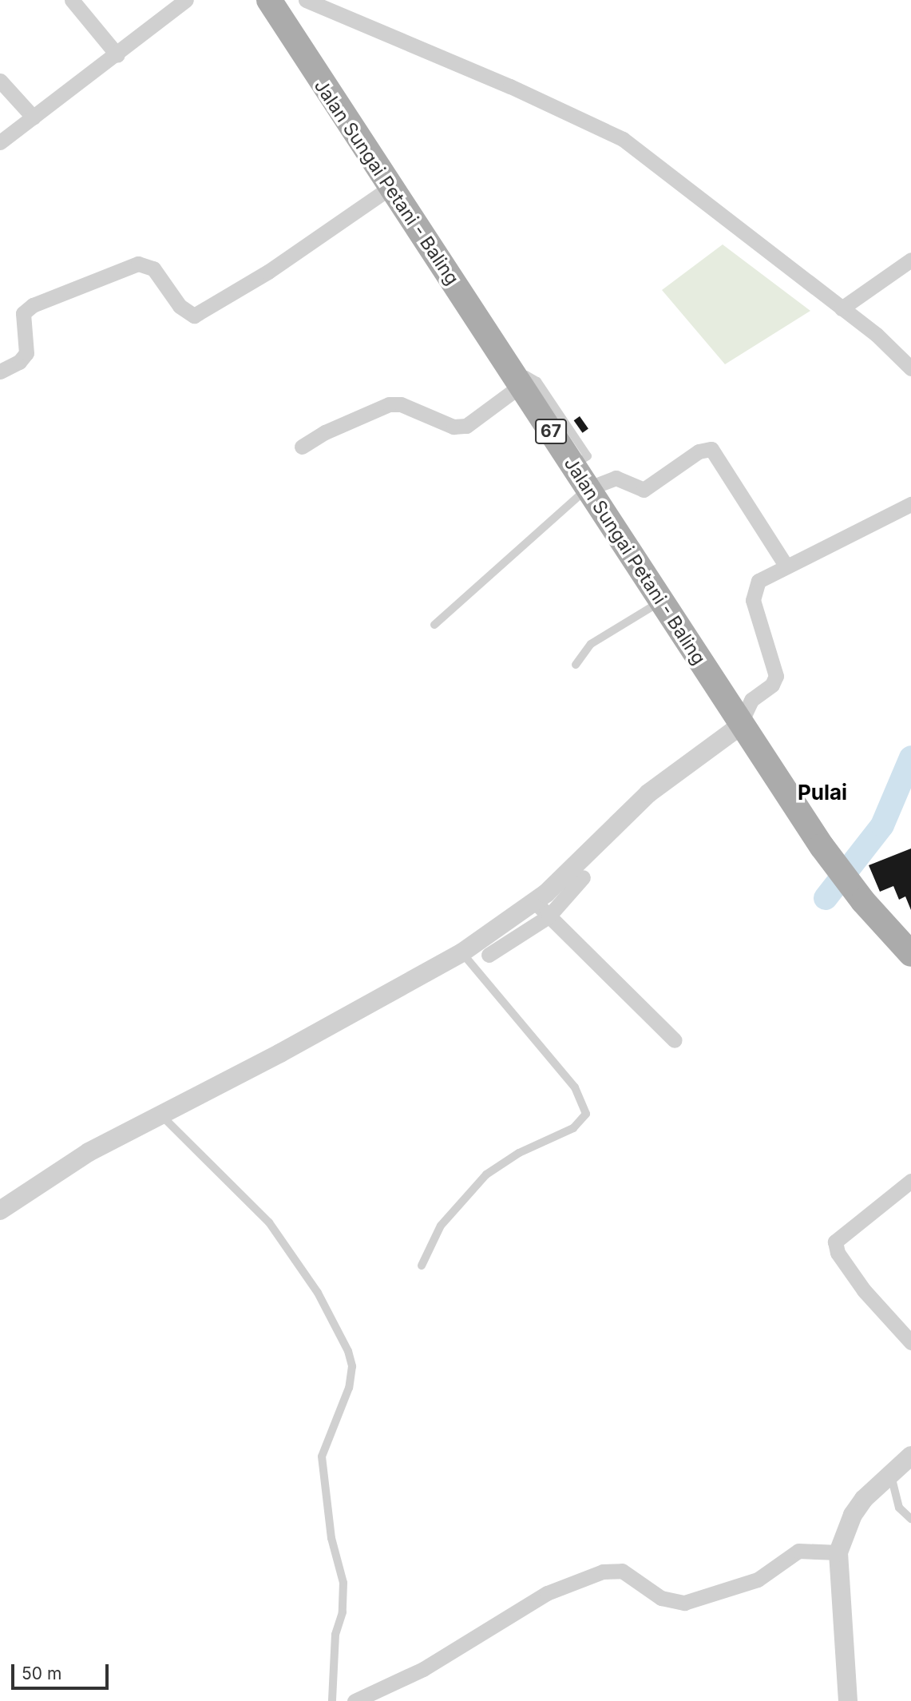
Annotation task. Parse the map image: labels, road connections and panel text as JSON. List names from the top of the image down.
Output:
{
  "streets": {
    "main road": ["Jalan Sungai Petani - Baling", "67"]
  },
  "districts": ["Pulai"],
  "scale_bar": "50 m"
}
